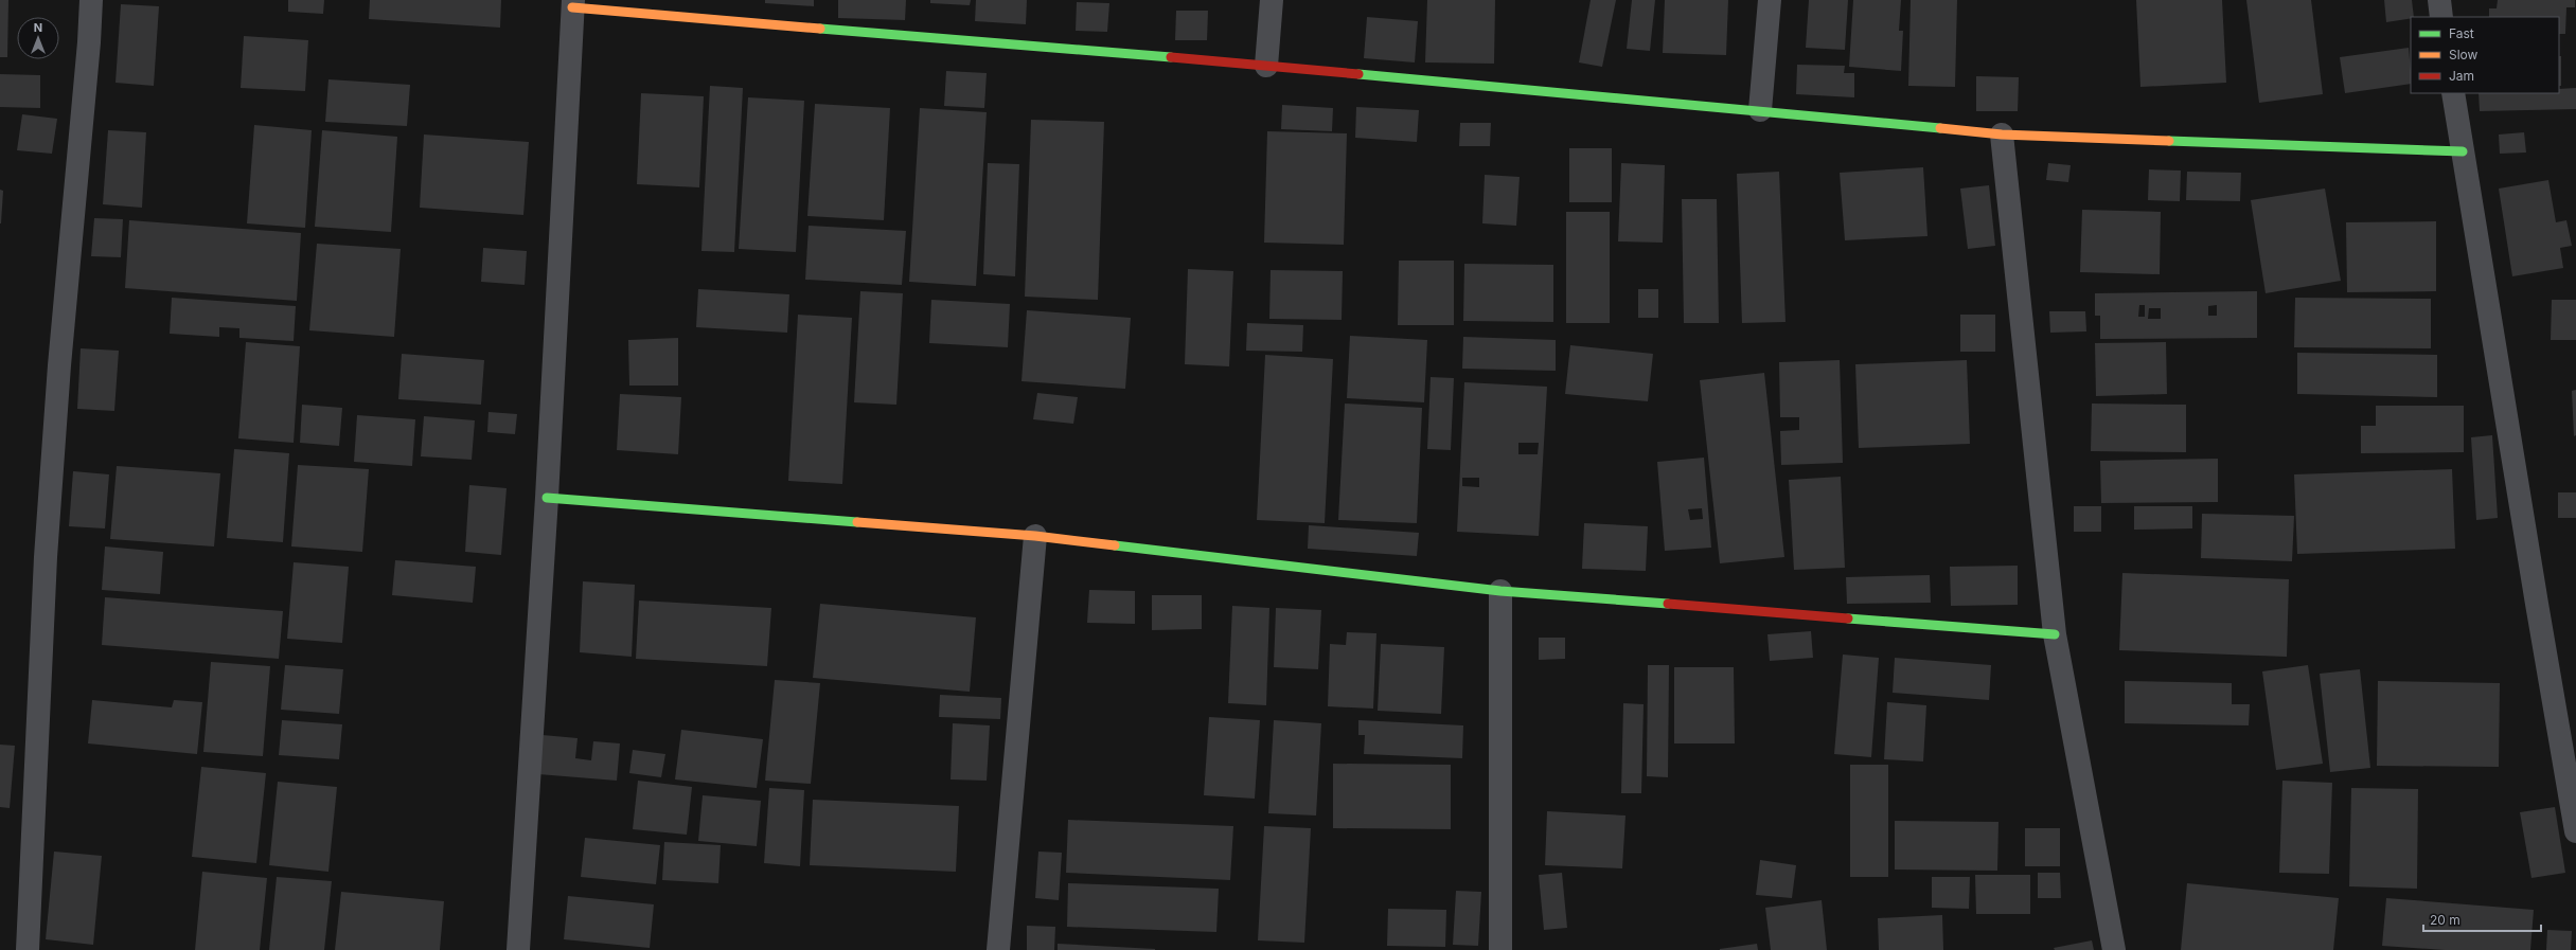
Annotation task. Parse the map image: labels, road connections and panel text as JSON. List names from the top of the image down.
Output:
{
  "legend": ["Fast", "Slow", "Jam"],
  "scale_bar": "20 m",
  "north": "top"
}
